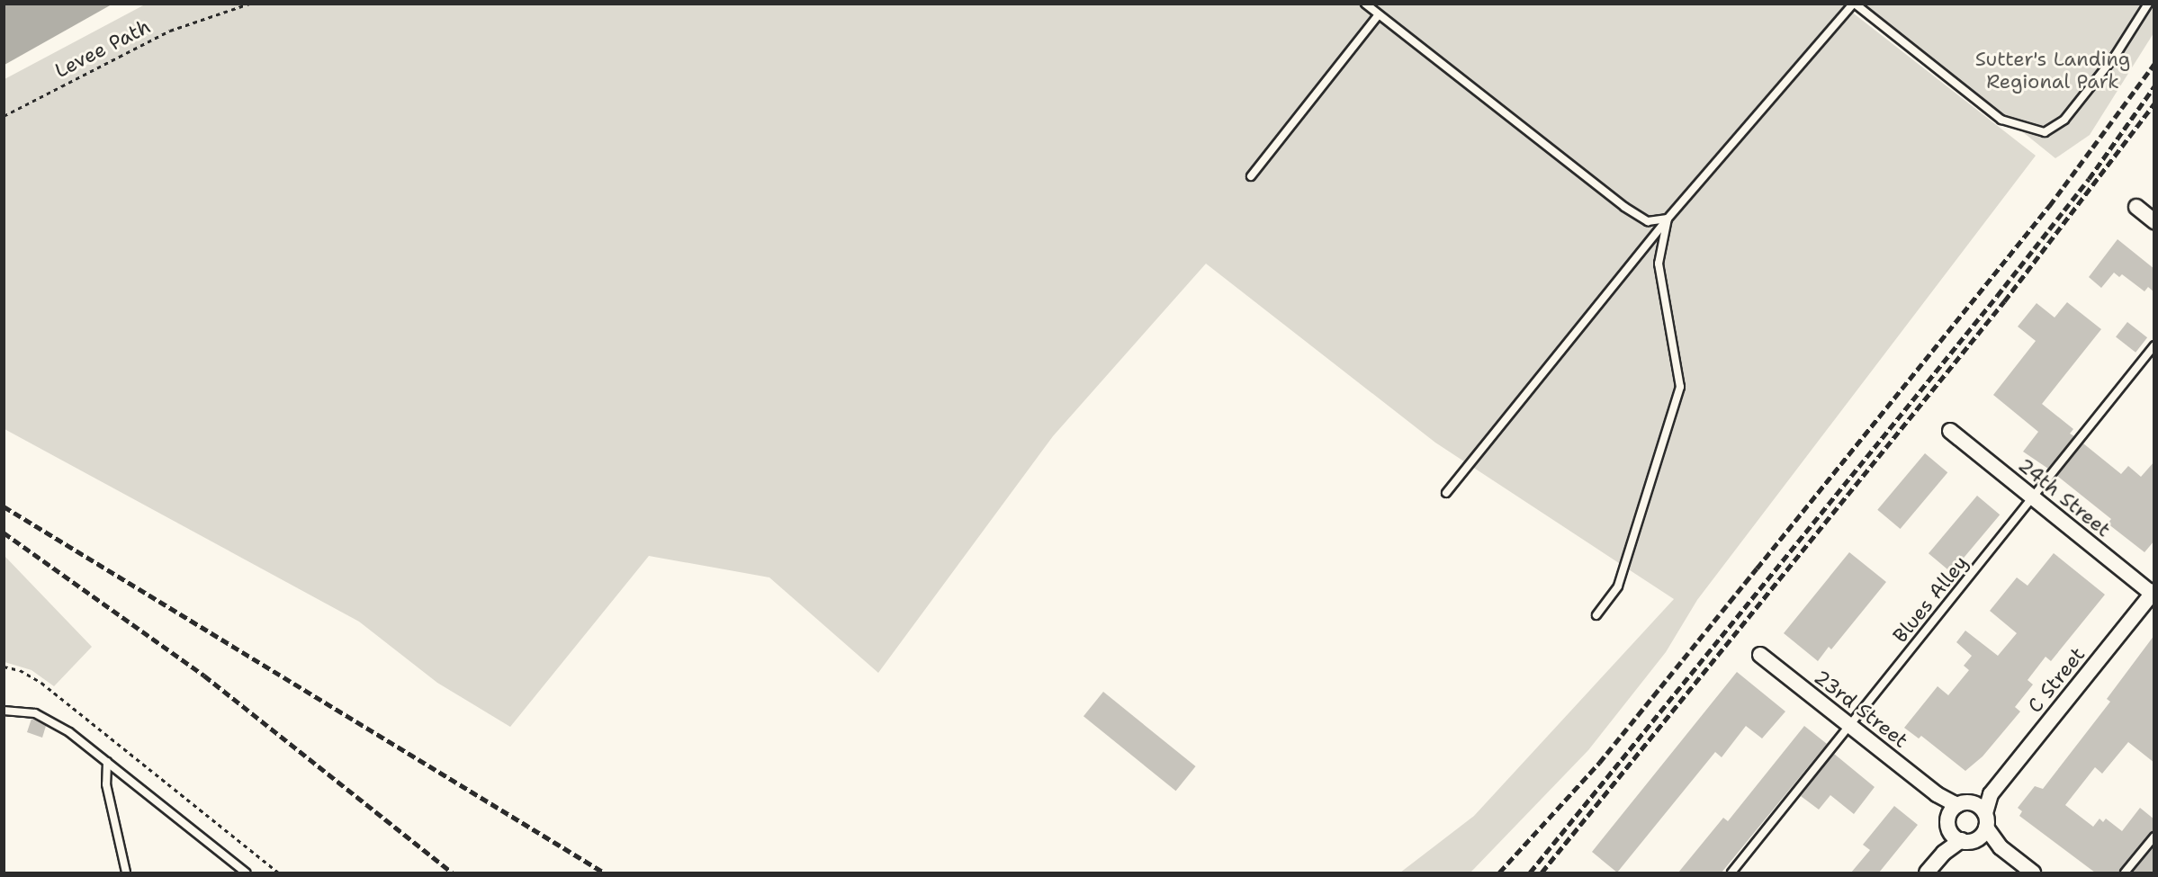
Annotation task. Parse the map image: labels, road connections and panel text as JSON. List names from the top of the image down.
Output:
{
  "streets": {
    "street": ["24th Street", "C Street", "23rd Street"],
    "lane": ["Blues Alley"],
    "path": ["Levee Path"]
  },
  "crossings": [
    ["24th Street", "Blues Alley"],
    ["24th Street", "C Street"],
    ["Blues Alley", "23rd Street"],
    ["C Street", "23rd Street"]
  ],
  "parks": ["Sutter's Landing Regional Park"]
}
